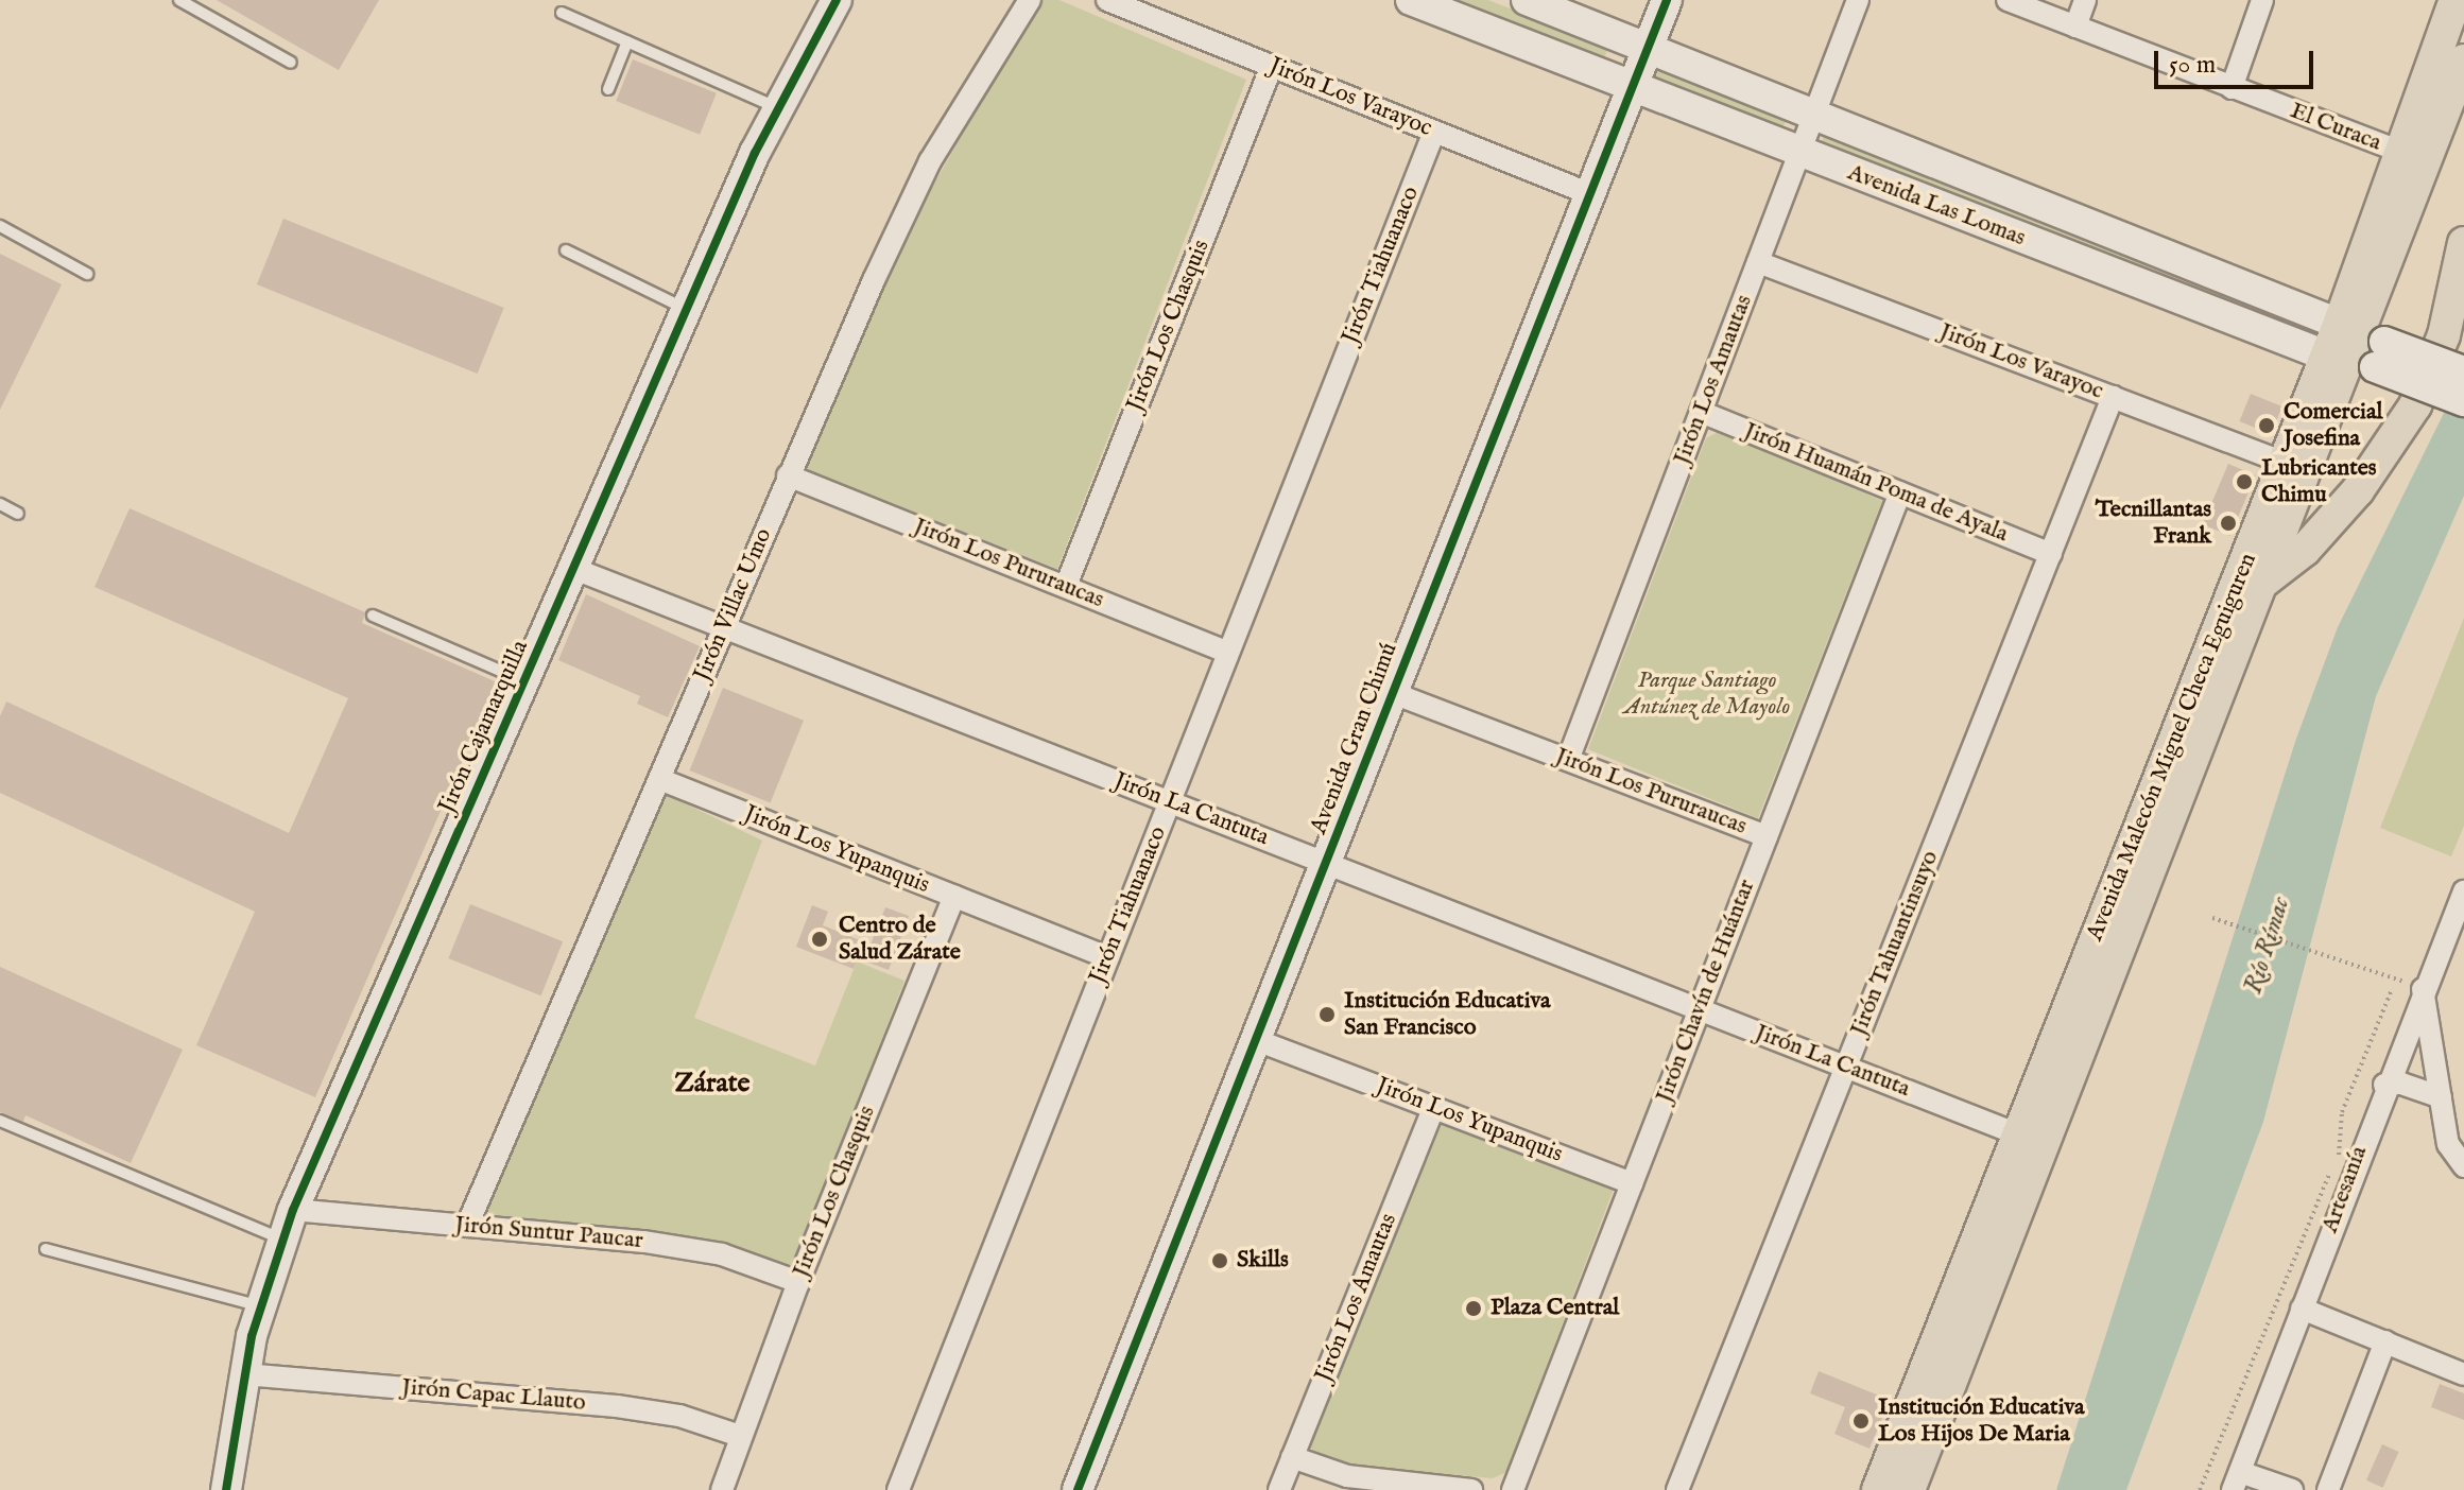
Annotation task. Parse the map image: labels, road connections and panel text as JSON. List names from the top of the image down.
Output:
{
  "streets": {
    "main road": ["Avenida Malecón Miguel Checa Eguiguren"],
    "street": [
      "Jirón Los Varayoc",
      "El Curaca",
      "Avenida Las Lomas",
      "Jirón Tiahuanaco",
      "Jirón Los Chasquis",
      "Jirón Los Amautas",
      "Jirón Huamán Poma de Ayala",
      "Jirón Los Pururaucas",
      "Jirón Villac Umo",
      "Jirón Cajamarquilla",
      "Avenida Gran Chimú",
      "Jirón La Cantuta",
      "Jirón Los Yupanquis",
      "Jirón Tahuantinsuyo",
      "Jirón Chavín de Huántar",
      "Artesanía",
      "Jirón Suntur Paucar",
      "Jirón Capac Llauto"
    ]
  },
  "crossings": [
    ["Jirón Los Varayoc", "Jirón Tiahuanaco"],
    ["Jirón Los Varayoc", "Jirón Los Chasquis"],
    ["Jirón Los Varayoc", "Jirón Los Amautas"],
    ["Jirón Los Varayoc", "Avenida Gran Chimú"],
    ["Jirón Los Varayoc", "Avenida Malecón Miguel Checa Eguiguren"],
    ["Jirón Los Varayoc", "Jirón Tahuantinsuyo"],
    ["El Curaca", "Avenida Malecón Miguel Checa Eguiguren"],
    ["Avenida Las Lomas", "Jirón Los Amautas"],
    ["Avenida Las Lomas", "Avenida Gran Chimú"],
    ["Avenida Las Lomas", "Avenida Malecón Miguel Checa Eguiguren"],
    ["Jirón Tiahuanaco", "Jirón Los Pururaucas"],
    ["Jirón Tiahuanaco", "Jirón La Cantuta"],
    ["Jirón Tiahuanaco", "Jirón Los Yupanquis"],
    ["Jirón Los Chasquis", "Jirón Los Pururaucas"],
    ["Jirón Los Chasquis", "Jirón Los Yupanquis"],
    ["Jirón Los Chasquis", "Jirón Suntur Paucar"],
    ["Jirón Los Chasquis", "Jirón Capac Llauto"],
    ["Jirón Los Amautas", "Jirón Huamán Poma de Ayala"],
    ["Jirón Los Amautas", "Jirón Los Pururaucas"],
    ["Jirón Los Amautas", "Jirón Los Yupanquis"],
    ["Jirón Huamán Poma de Ayala", "Jirón Tahuantinsuyo"],
    ["Jirón Huamán Poma de Ayala", "Jirón Chavín de Huántar"],
    ["Jirón Los Pururaucas", "Jirón Villac Umo"],
    ["Jirón Los Pururaucas", "Avenida Gran Chimú"],
    ["Jirón Los Pururaucas", "Jirón Chavín de Huántar"],
    ["Jirón Villac Umo", "Jirón La Cantuta"],
    ["Jirón Villac Umo", "Jirón Los Yupanquis"],
    ["Jirón Villac Umo", "Jirón Suntur Paucar"],
    ["Jirón Cajamarquilla", "Jirón La Cantuta"],
    ["Jirón Cajamarquilla", "Jirón Suntur Paucar"],
    ["Jirón Cajamarquilla", "Jirón Capac Llauto"],
    ["Avenida Gran Chimú", "Jirón La Cantuta"],
    ["Avenida Gran Chimú", "Jirón Los Yupanquis"],
    ["Avenida Malecón Miguel Checa Eguiguren", "Jirón La Cantuta"],
    ["Jirón La Cantuta", "Jirón Tahuantinsuyo"],
    ["Jirón La Cantuta", "Jirón Chavín de Huántar"],
    ["Jirón Los Yupanquis", "Jirón Chavín de Huántar"]
  ],
  "districts": ["Zárate"],
  "water": ["Río Rímac"],
  "parks": ["Parque Santiago Antúnez de Mayolo"],
  "places": [
    "Comercial Josefina",
    "Lubricantes Chimu",
    "Tecnillantas Frank",
    "Centro de Salud Zárate",
    "Institución Educativa San Francisco",
    "Skills",
    "Plaza Central",
    "Institución Educativa Los Hijos De Maria"
  ],
  "scale_bar": "50 m"
}
